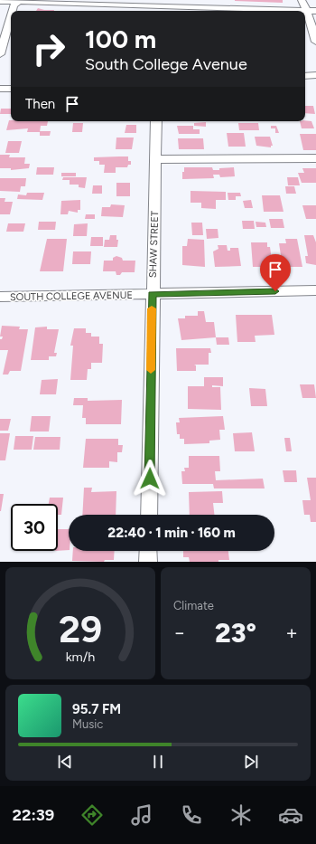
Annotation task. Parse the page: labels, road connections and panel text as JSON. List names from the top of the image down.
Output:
{
  "streets": {
    "street": ["SHAW STREET", "SOUTH COLLEGE AVENUE"]
  },
  "crossings": [
    ["SHAW STREET", "SOUTH COLLEGE AVENUE"]
  ],
  "page": {
    "turn": ["100 m", "South College Avenue"],
    "then": "Then",
    "limit": "30",
    "trip": "22:40 · 1 min · 160 m",
    "tile": "Climate",
    "heat": ["−", "23°", "+"],
    "song": ["95.7 FM", "Music"],
    "tabs": "22:39",
    "gauge": ["29", "km/h"]
  }
}
